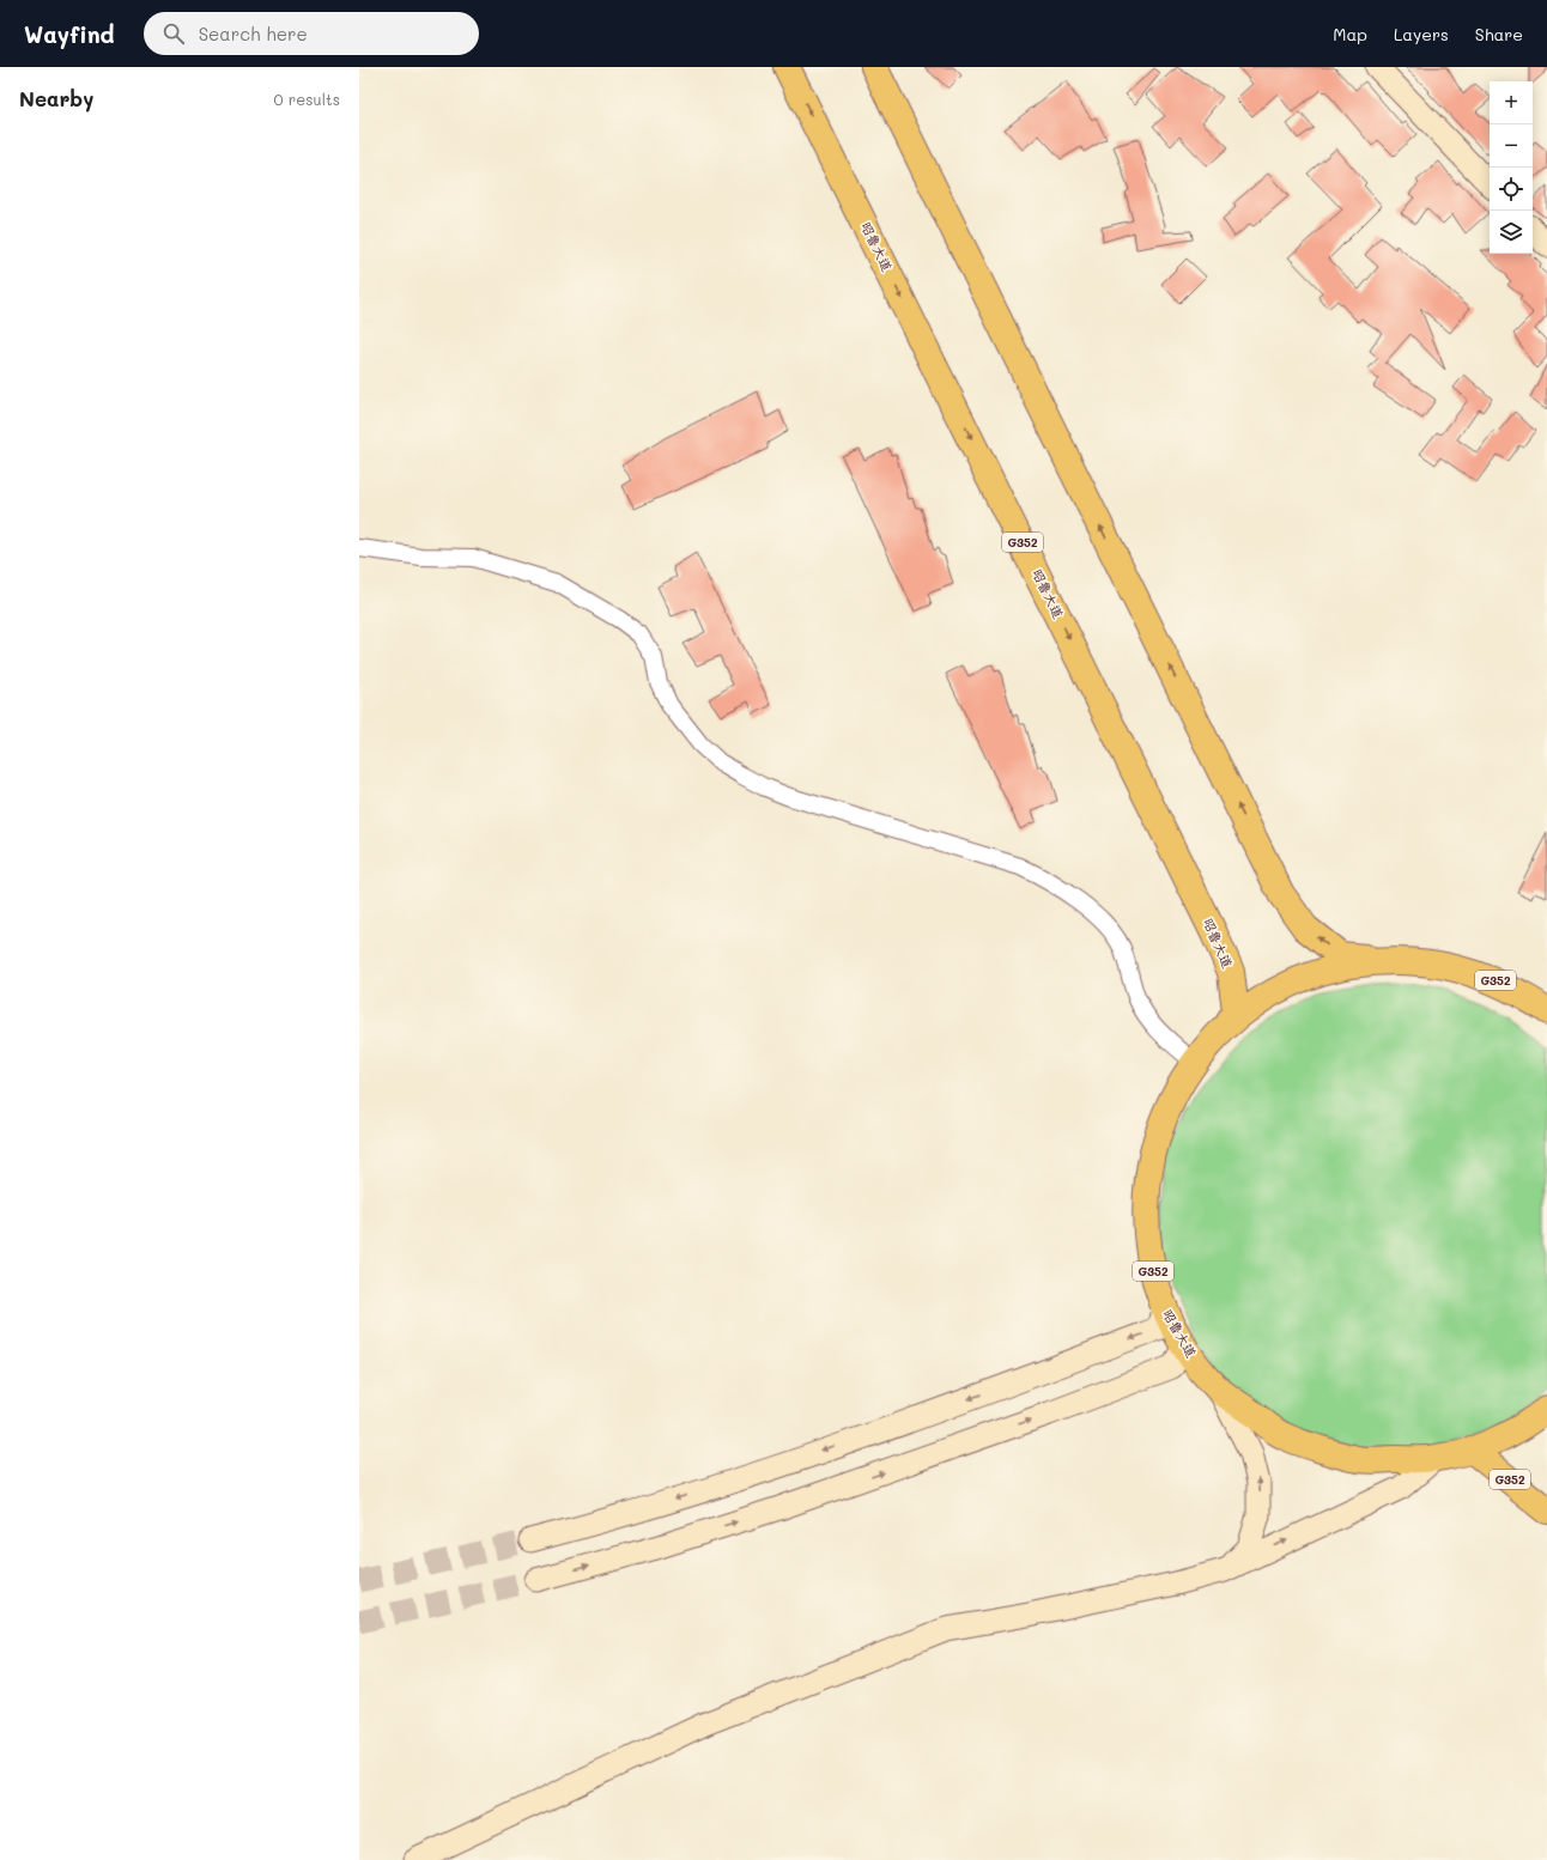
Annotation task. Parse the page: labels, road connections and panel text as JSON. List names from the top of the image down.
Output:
{
  "streets": {
    "highway": ["昭鲁大道", "G352"]
  },
  "crossings": [
    ["昭鲁大道", "G352"]
  ],
  "page": {
    "header": "Wayfind",
    "search": "Search here",
    "nav": ["Map", "Layers", "Share"],
    "heading": ["Nearby", "0 results"],
    "map_buttons": ["+", "−"]
  }
}
